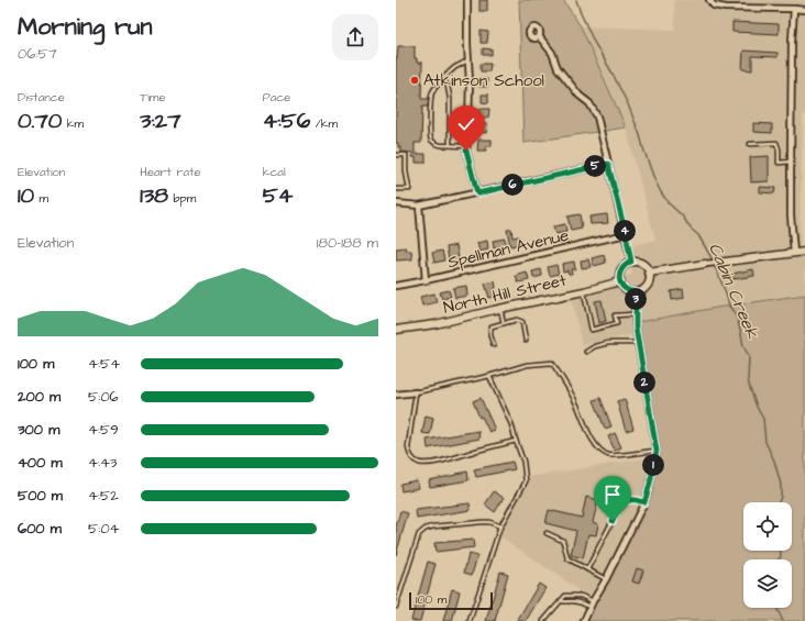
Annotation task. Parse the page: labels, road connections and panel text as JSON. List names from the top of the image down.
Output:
{
  "streets": {
    "street": ["Spellman Avenue", "North Hill Street"]
  },
  "water": ["Cabin Creek"],
  "places": ["Atkinson School"],
  "scale_bar": "100 m",
  "page": {
    "heading": ["Morning run", "06:57"],
    "stats": [
      ["Distance", "0.70 km"],
      ["Time", "3:27"],
      ["Pace", "4:56 /km"],
      ["Elevation", "10 m"],
      ["Heart rate", "138 bpm"],
      ["kcal", "54"]
    ],
    "pins": [
      "5",
      "6",
      "4",
      "3",
      "2",
      "1"
    ],
    "chart": ["Elevation", "180–188 m"],
    "list": [
      {
        "name": "100 m",
        "note": "4:54"
      },
      {
        "name": "200 m",
        "note": "5:06"
      },
      {
        "name": "300 m",
        "note": "4:59"
      },
      {
        "name": "400 m",
        "note": "4:43"
      },
      {
        "name": "500 m",
        "note": "4:52"
      },
      {
        "name": "600 m",
        "note": "5:04"
      }
    ],
    "scale": "100 m"
  }
}
